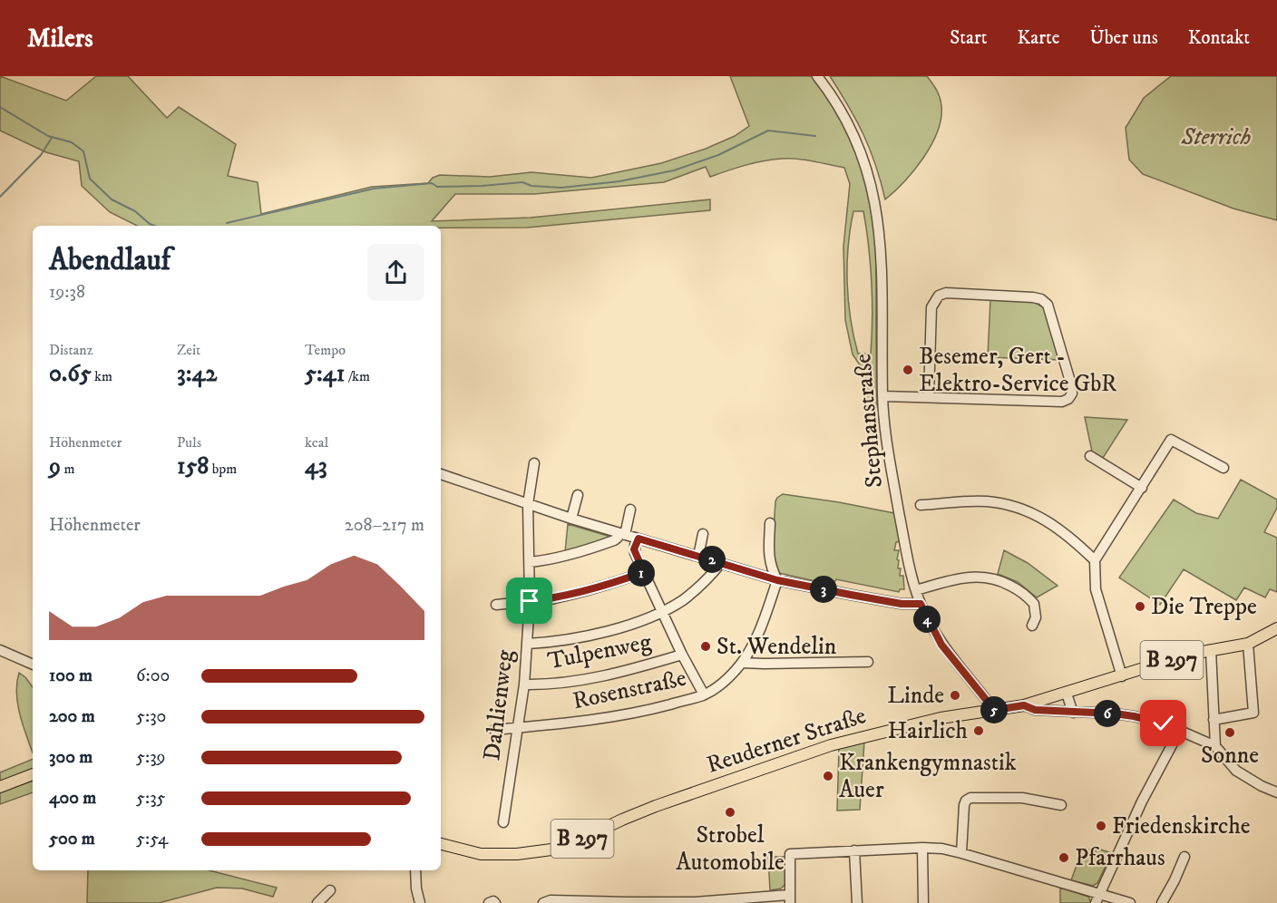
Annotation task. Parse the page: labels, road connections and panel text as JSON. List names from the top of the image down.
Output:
{
  "streets": {
    "main road": ["B 297", "Reuderner Straße"],
    "street": [
      "Stephanstraße",
      "Tulpenweg",
      "Rosenstraße",
      "Dahlienweg"
    ]
  },
  "crossings": [
    ["Stephanstraße", "Reuderner Straße"],
    ["Tulpenweg", "Dahlienweg"],
    ["Rosenstraße", "Dahlienweg"]
  ],
  "parks": ["Sterrich"],
  "places": [
    "Besemer, Gert - Elektro-Service GbR",
    "Die Treppe",
    "St. Wendelin",
    "Linde",
    "Hairlich",
    "Sonne",
    "Krankengymnastik Auer",
    "Strobel Automobile",
    "Friedenskirche",
    "Pfarrhaus"
  ],
  "page": {
    "header": "Milers",
    "nav": [
      "Start",
      "Karte",
      "Über uns",
      "Kontakt"
    ],
    "heading": ["Abendlauf", "19:38"],
    "stats": [
      ["Distanz", "0.65 km"],
      ["Zeit", "3:42"],
      ["Tempo", "5:41 /km"],
      ["Höhenmeter", "9 m"],
      ["Puls", "158 bpm"],
      ["kcal", "43"]
    ],
    "chart": ["Höhenmeter", "208–217 m"],
    "pins": [
      "2",
      "1",
      "3",
      "4",
      "5",
      "6"
    ],
    "list": [
      {
        "name": "100 m",
        "note": "6:00"
      },
      {
        "name": "200 m",
        "note": "5:30"
      },
      {
        "name": "300 m",
        "note": "5:39"
      },
      {
        "name": "400 m",
        "note": "5:35"
      },
      {
        "name": "500 m",
        "note": "5:54"
      }
    ]
  }
}
